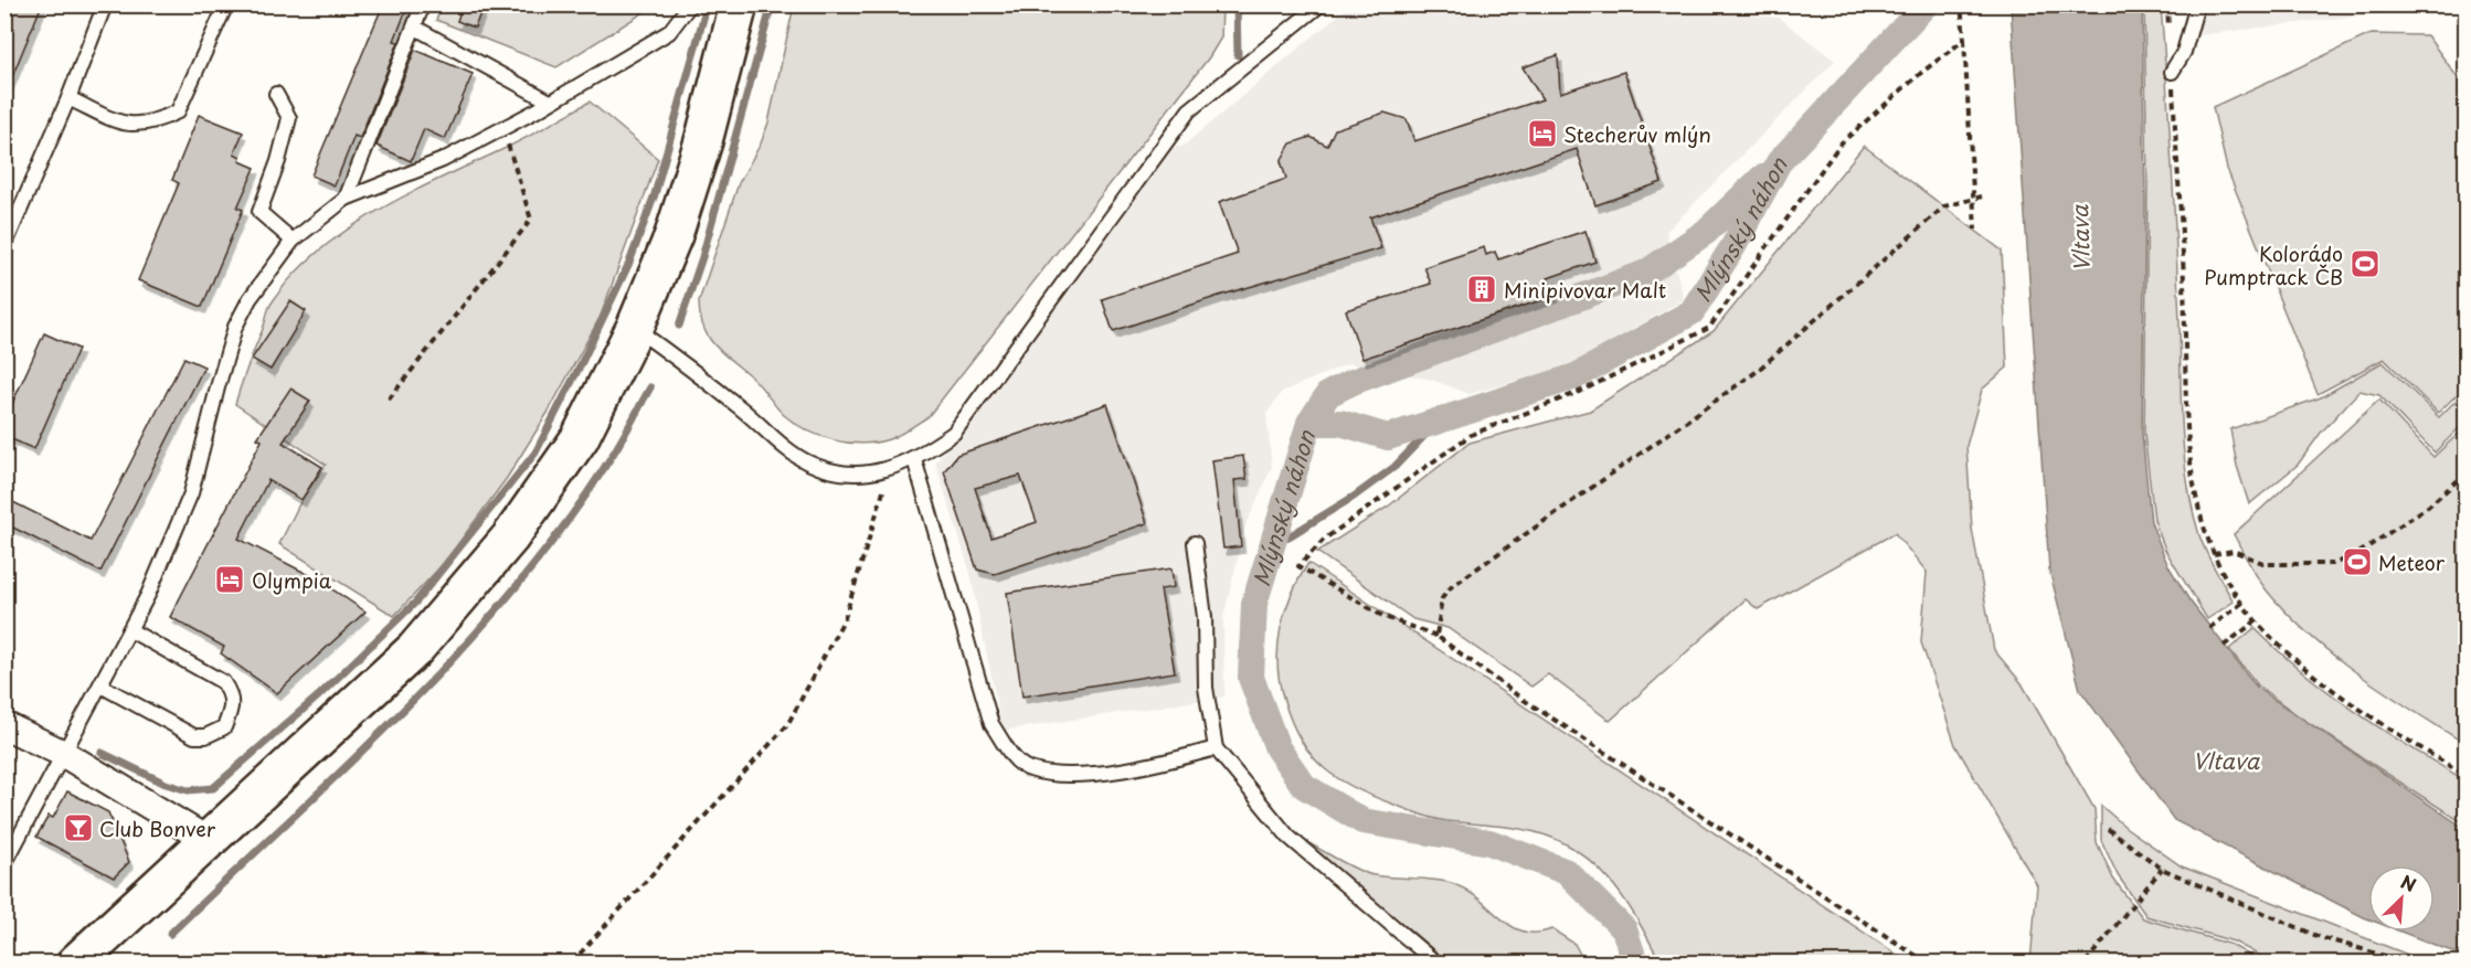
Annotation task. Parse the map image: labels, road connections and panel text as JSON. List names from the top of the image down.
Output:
{
  "water": ["Mlýnský náhon", "Vltava"],
  "places": {
    "hotel": ["Stecherův mlýn", "Olympia"],
    "sports": ["Kolorádo Pumptrack ČB", "Meteor"],
    "building": ["Minipivovar Malt"],
    "bar": ["Club Bonver"]
  },
  "north": "top right"
}
